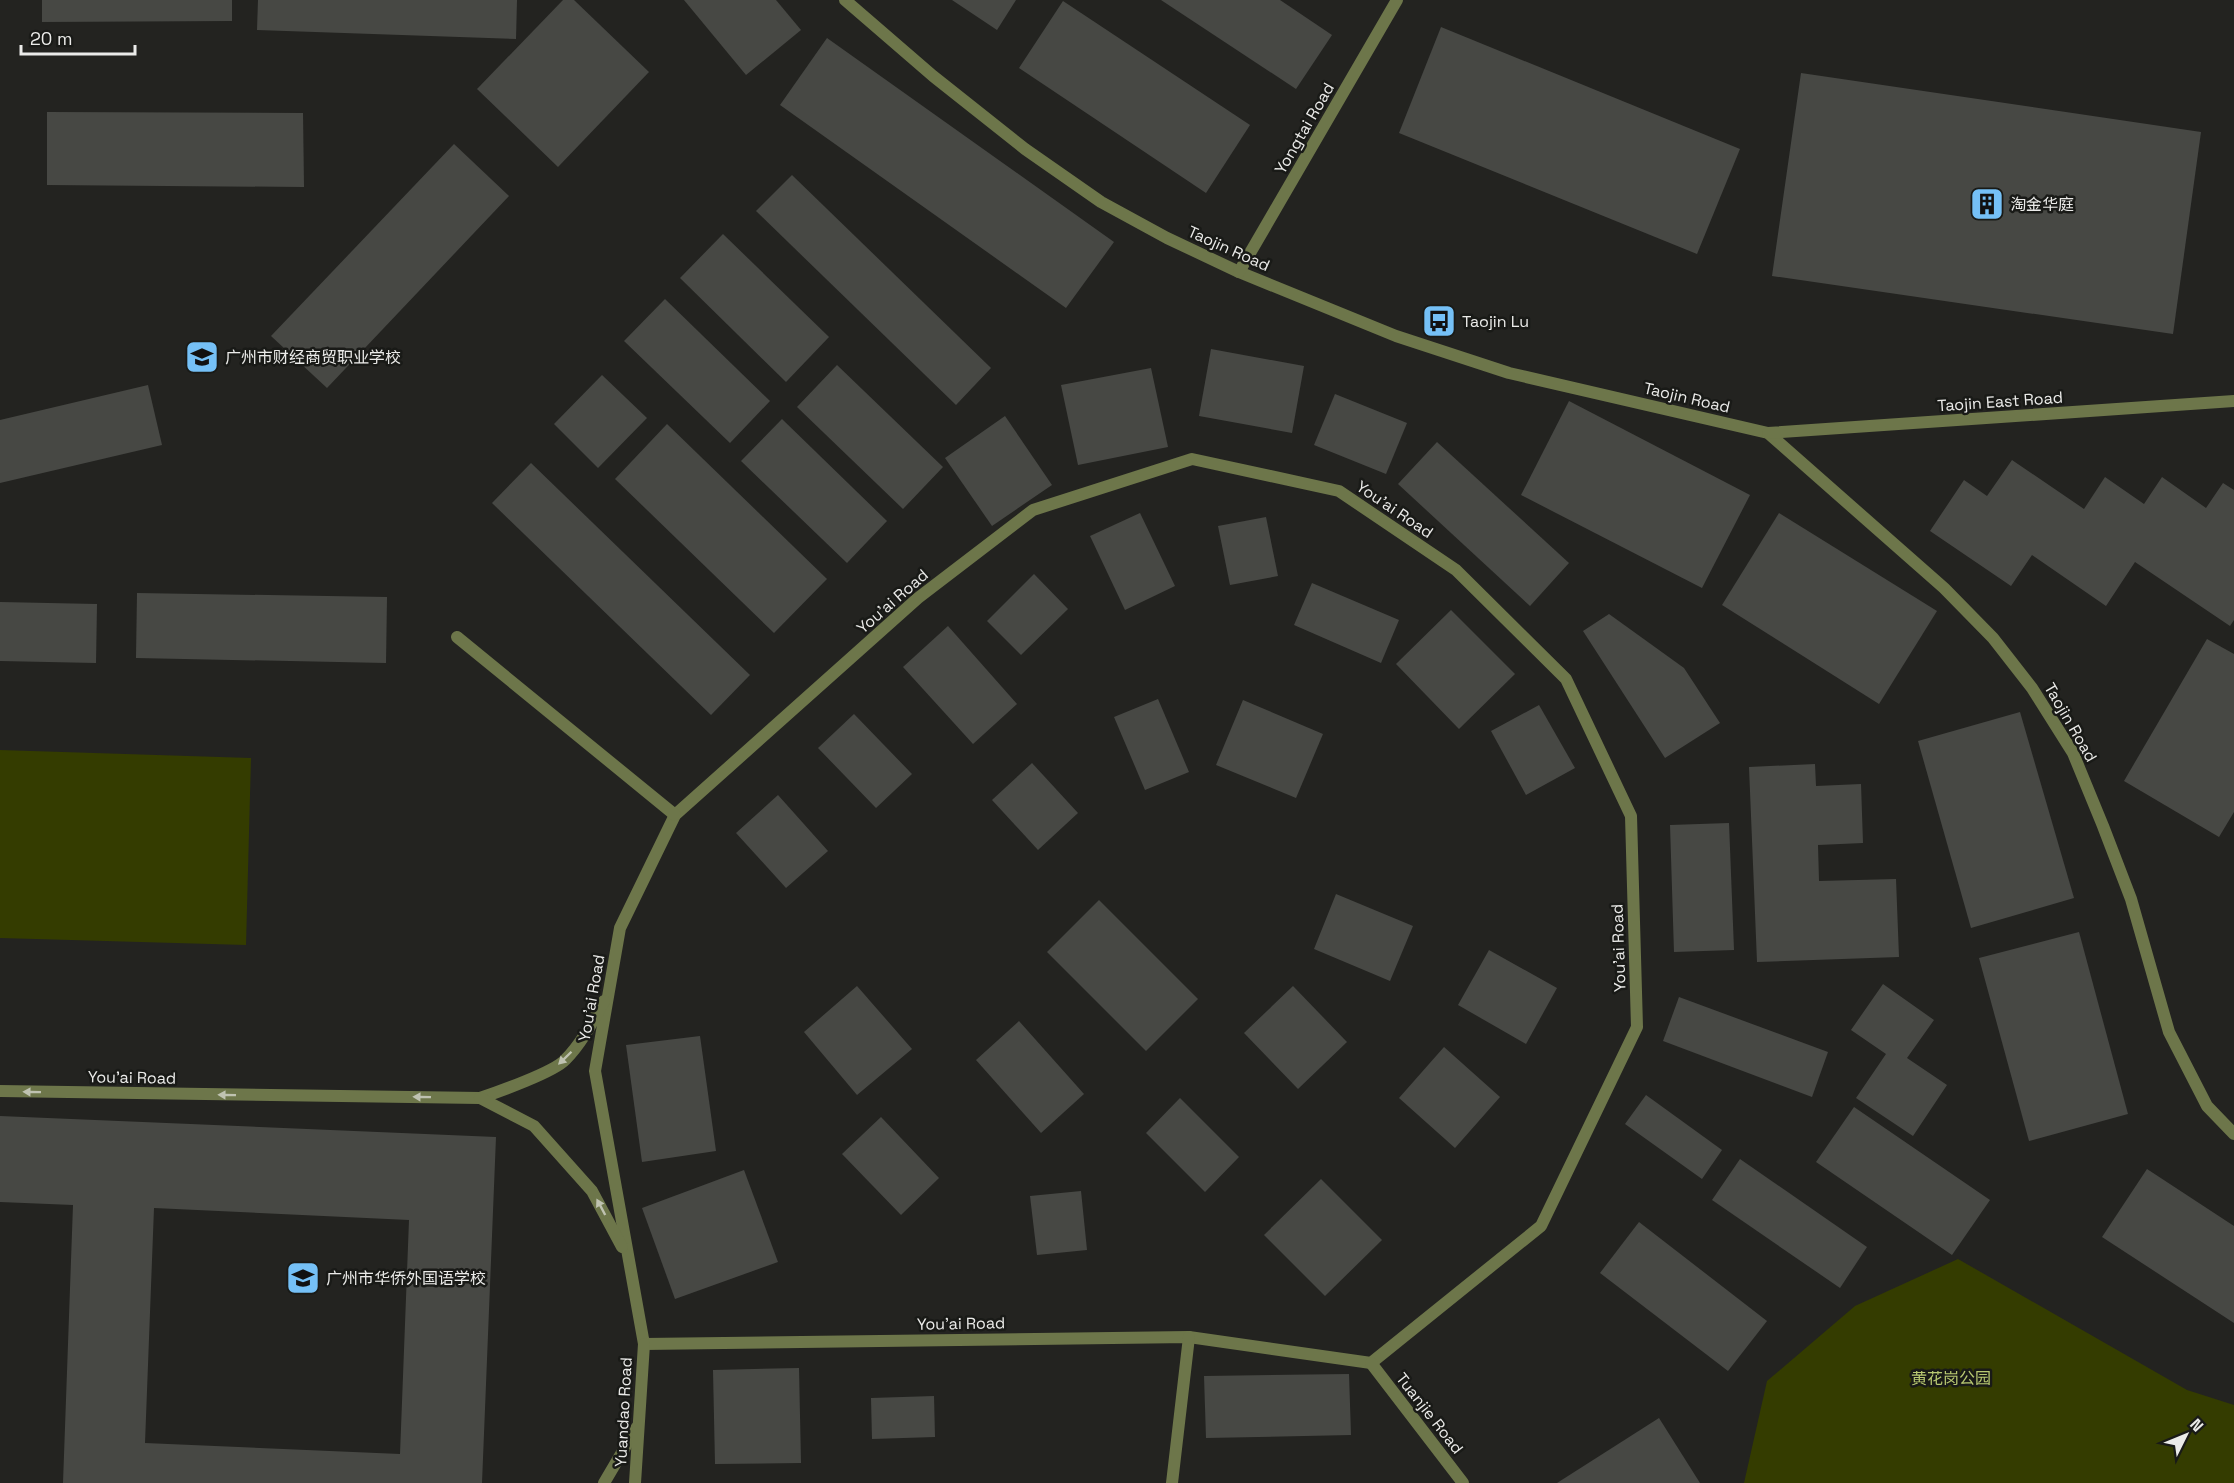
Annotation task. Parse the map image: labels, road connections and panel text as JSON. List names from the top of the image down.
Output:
{
  "streets": {
    "street": [
      "Yongtai Road",
      "Taojin Road",
      "Taojin East Road",
      "You'ai Road",
      "Yuandao Road",
      "Tuanjie Road"
    ]
  },
  "crossings": [
    ["Yongtai Road", "Taojin Road"],
    ["Taojin Road", "Taojin East Road"],
    ["You'ai Road", "Yuandao Road"],
    ["You'ai Road", "Tuanjie Road"]
  ],
  "parks": ["黄花岗公园"],
  "places": {
    "building": ["淘金华庭"],
    "bus stop": ["Taojin Lu"],
    "school or university": ["广州市财经商贸职业学校", "广州市华侨外国语学校"]
  },
  "scale_bar": "20 m",
  "north": "top right"
}
